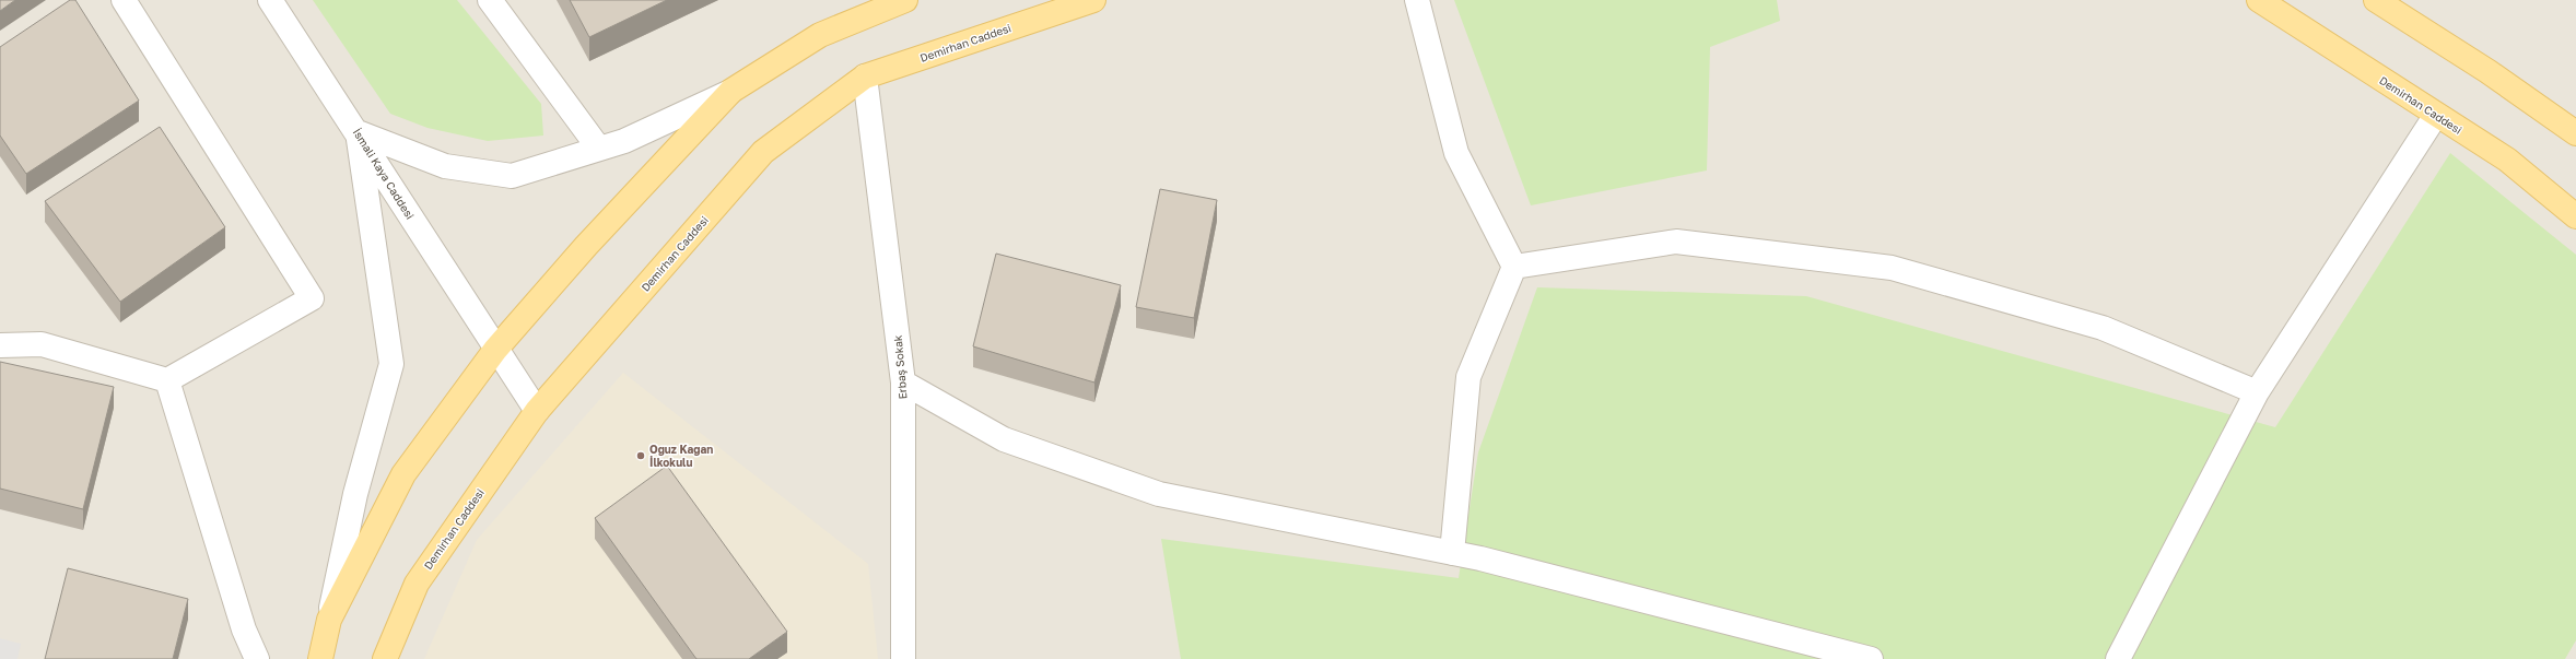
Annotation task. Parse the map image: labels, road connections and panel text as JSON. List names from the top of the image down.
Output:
{
  "streets": {
    "main road": ["Demirhan Caddesi"],
    "street": ["İsmali Kaya Caddesi", "Erbaş Sokak"]
  },
  "crossings": [
    ["Demirhan Caddesi", "İsmali Kaya Caddesi"],
    ["Demirhan Caddesi", "Erbaş Sokak"]
  ],
  "places": ["Oğuz Kağan İlkokulu"]
}
